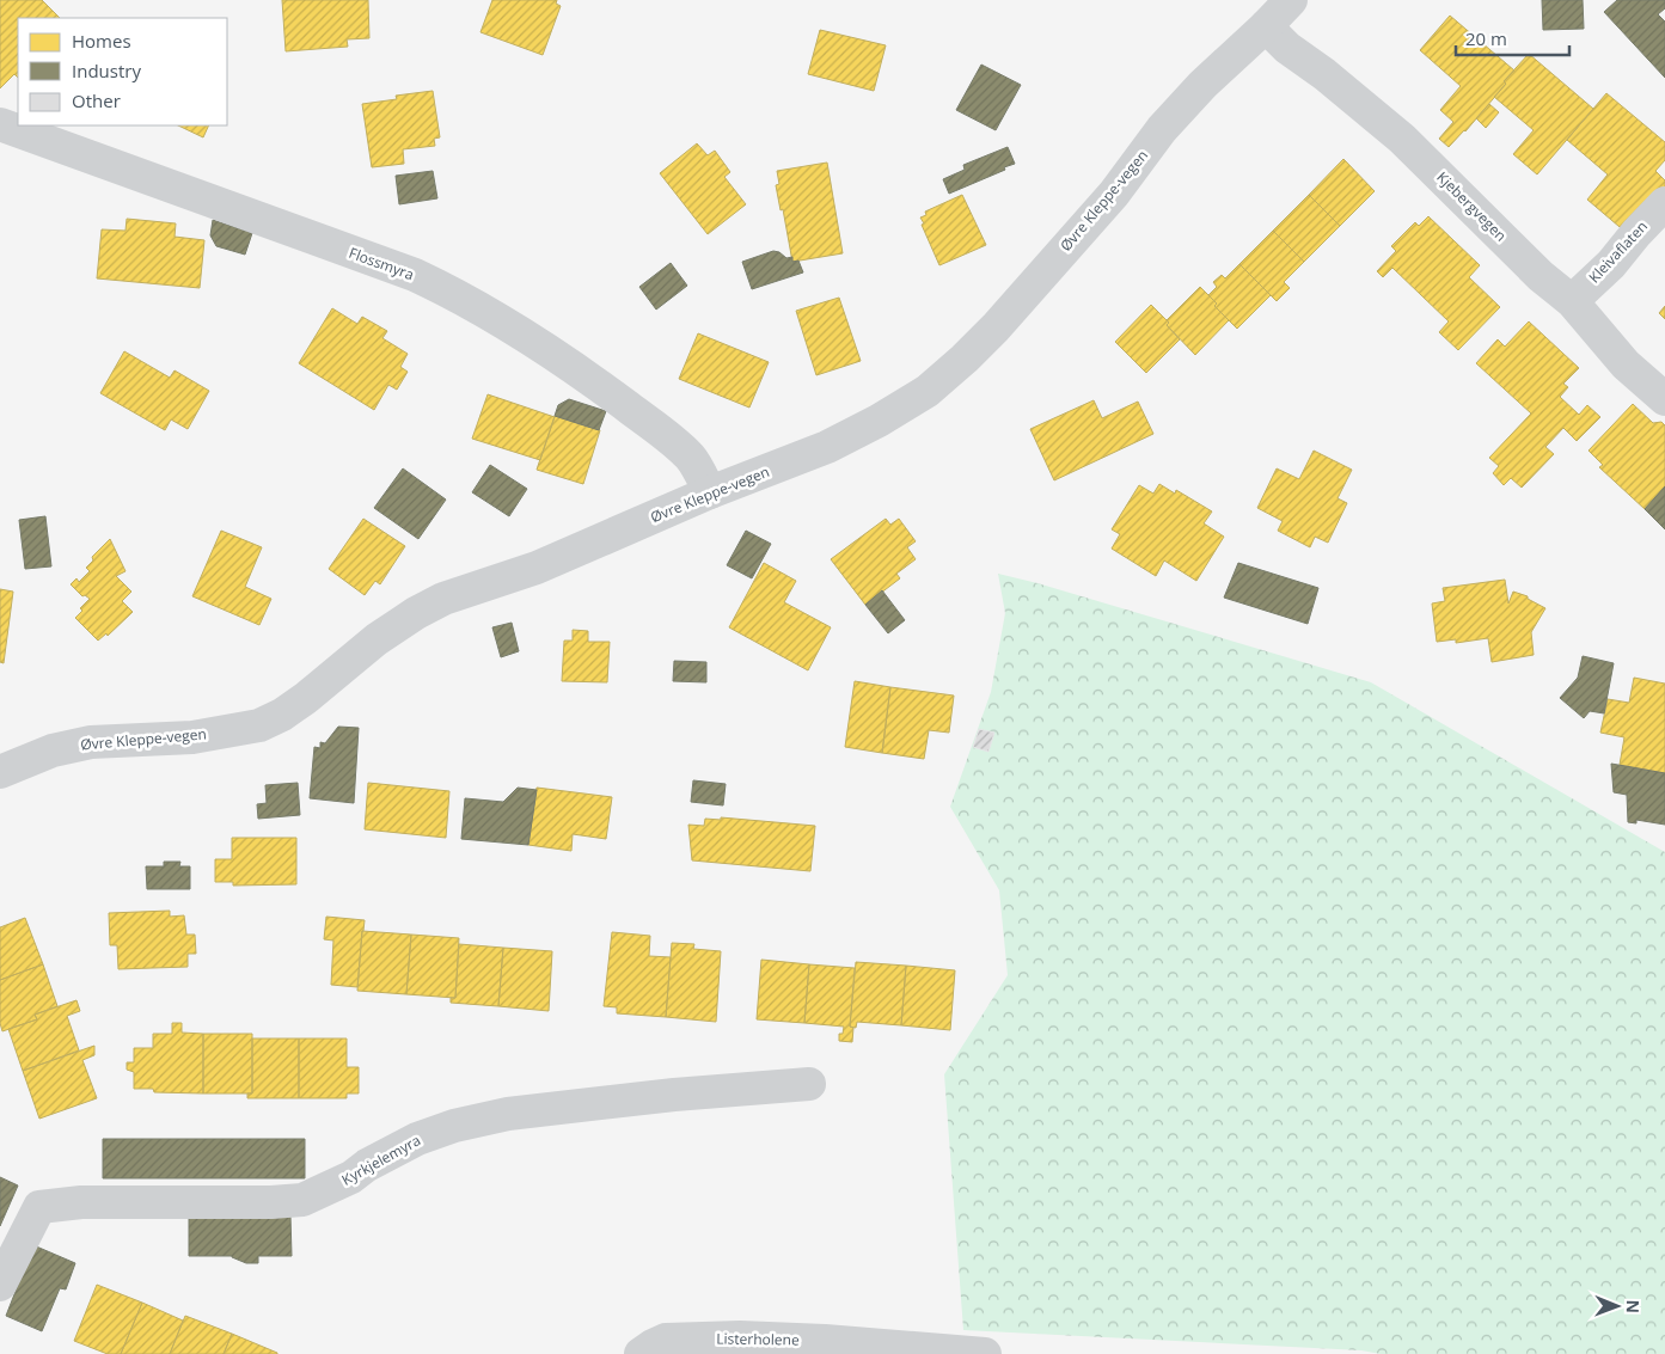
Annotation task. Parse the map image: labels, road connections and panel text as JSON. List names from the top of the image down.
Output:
{
  "streets": {
    "street": [
      "Øvre Kleppe-vegen",
      "Kjebergvegen",
      "Kleivaflaten",
      "Flossmyra",
      "Kyrkjelemyra",
      "Listerholene"
    ]
  },
  "crossings": [
    ["Øvre Kleppe-vegen", "Kjebergvegen"],
    ["Øvre Kleppe-vegen", "Flossmyra"],
    ["Kjebergvegen", "Kleivaflaten"]
  ],
  "legend": ["Homes", "Industry", "Other"],
  "scale_bar": "20 m",
  "north": "right"
}
